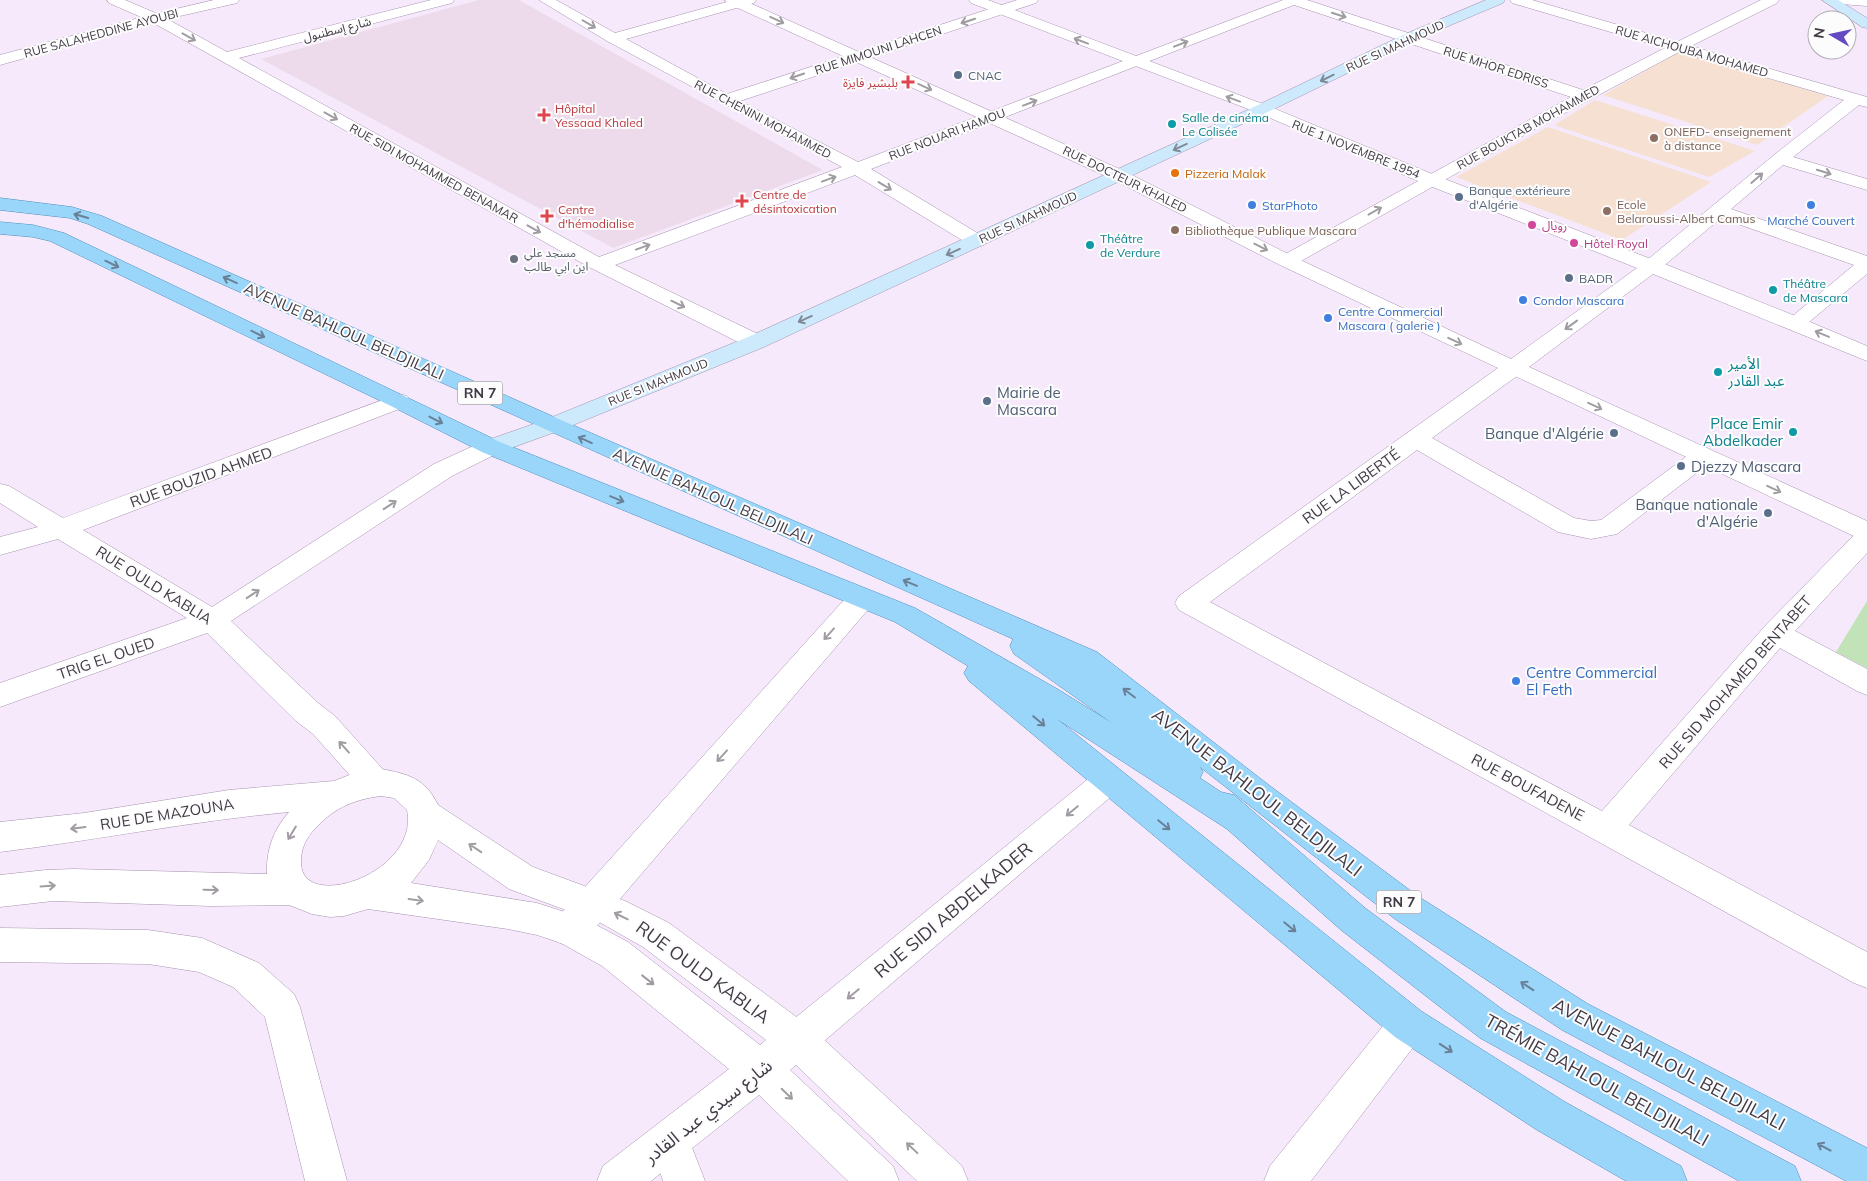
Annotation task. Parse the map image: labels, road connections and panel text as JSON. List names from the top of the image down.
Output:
{
  "streets": {
    "main road": [
      "RUE SI MAHMOUD",
      "AVENUE BAHLOUL BELDJILALI",
      "RN 7",
      "TRÉMIE BAHLOUL BELDJILALI"
    ],
    "street": [
      "شارع إسطنبول",
      "RUE SALAHEDDINE AYOUBI",
      "RUE MIMOUNI LAHCEN",
      "RUE AICHOUBA MOHAMED",
      "RUE MHOR EDRISS",
      "RUE CHENINI MOHAMMED",
      "RUE BOUKTAB MOHAMMED",
      "RUE NOUARI HAMOU",
      "RUE 1 NOVEMBRE 1954",
      "RUE SIDI MOHAMMED BENAMAR",
      "RUE DOCTEUR KHALED",
      "RUE BOUZID AHMED",
      "RUE LA LIBERTÉ",
      "RUE OULD KABLIA",
      "TRIG EL OUED",
      "RUE SID MOHAMED BENTABET",
      "RUE BOUFADENE",
      "RUE DE MAZOUNA",
      "RUE SIDI ABDELKADER",
      "شارع سيدي عبد القادر"
    ]
  },
  "crossings": [
    ["شارع إسطنبول", "RUE SIDI MOHAMMED BENAMAR"],
    ["RUE SALAHEDDINE AYOUBI", "RUE SIDI MOHAMMED BENAMAR"],
    ["RUE SI MAHMOUD", "RUE MHOR EDRISS"],
    ["RUE SI MAHMOUD", "RUE CHENINI MOHAMMED"],
    ["RUE SI MAHMOUD", "RUE 1 NOVEMBRE 1954"],
    ["RUE SI MAHMOUD", "RUE SIDI MOHAMMED BENAMAR"],
    ["RUE SI MAHMOUD", "RUE DOCTEUR KHALED"],
    ["RUE SI MAHMOUD", "AVENUE BAHLOUL BELDJILALI"],
    ["RUE SI MAHMOUD", "RN 7"],
    ["RUE SI MAHMOUD", "TRIG EL OUED"],
    ["RUE MIMOUNI LAHCEN", "RUE CHENINI MOHAMMED"],
    ["RUE MIMOUNI LAHCEN", "RUE 1 NOVEMBRE 1954"],
    ["RUE MIMOUNI LAHCEN", "RUE DOCTEUR KHALED"],
    ["RUE AICHOUBA MOHAMED", "RUE BOUKTAB MOHAMMED"],
    ["RUE AICHOUBA MOHAMED", "RUE LA LIBERTÉ"],
    ["RUE MHOR EDRISS", "RUE BOUKTAB MOHAMMED"],
    ["RUE MHOR EDRISS", "RUE NOUARI HAMOU"],
    ["RUE CHENINI MOHAMMED", "RUE NOUARI HAMOU"],
    ["RUE BOUKTAB MOHAMMED", "RUE 1 NOVEMBRE 1954"],
    ["RUE BOUKTAB MOHAMMED", "RUE DOCTEUR KHALED"],
    ["RUE NOUARI HAMOU", "RUE 1 NOVEMBRE 1954"],
    ["RUE NOUARI HAMOU", "RUE SIDI MOHAMMED BENAMAR"],
    ["RUE NOUARI HAMOU", "RUE DOCTEUR KHALED"],
    ["RUE 1 NOVEMBRE 1954", "RUE LA LIBERTÉ"],
    ["RUE DOCTEUR KHALED", "RUE LA LIBERTÉ"],
    ["AVENUE BAHLOUL BELDJILALI", "RN 7"],
    ["AVENUE BAHLOUL BELDJILALI", "TRÉMIE BAHLOUL BELDJILALI"],
    ["RN 7", "RUE BOUZID AHMED"],
    ["RN 7", "TRIG EL OUED"],
    ["RN 7", "RUE SIDI ABDELKADER"],
    ["RN 7", "TRÉMIE BAHLOUL BELDJILALI"],
    ["RUE BOUZID AHMED", "RUE OULD KABLIA"],
    ["RUE LA LIBERTÉ", "RUE BOUFADENE"],
    ["RUE OULD KABLIA", "TRIG EL OUED"],
    ["RUE OULD KABLIA", "RUE DE MAZOUNA"],
    ["RUE OULD KABLIA", "RUE SIDI ABDELKADER"],
    ["RUE OULD KABLIA", "شارع سيدي عبد القادر"],
    ["RUE SID MOHAMED BENTABET", "RUE BOUFADENE"],
    ["RUE SIDI ABDELKADER", "شارع سيدي عبد القادر"]
  ],
  "one_way": [
    "RUE SI MAHMOUD",
    "RUE MIMOUNI LAHCEN",
    "RUE MHOR EDRISS",
    "RUE CHENINI MOHAMMED",
    "RUE NOUARI HAMOU",
    "RUE 1 NOVEMBRE 1954",
    "RUE SIDI MOHAMMED BENAMAR",
    "RUE DOCTEUR KHALED",
    "TRIG EL OUED",
    "RUE SIDI ABDELKADER"
  ],
  "places": {
    "other": [
      "CNAC",
      "Salle de cinéma Le Colisée",
      "ONEFD- enseignement à distance",
      "Pizzeria Malak",
      "Banque extérieure d'Algérie",
      "StarPhoto",
      "Marché Couvert",
      "Ecole Belaroussi-Albert Camus",
      "رويال",
      "Bibliothèque Publique Mascara",
      "Hôtel Royal",
      "Théâtre de Verdure",
      "مسجد علي اين ابي طالب",
      "BADR",
      "Théâtre de Mascara",
      "Condor Mascara",
      "Centre Commercial Mascara ( galerie )",
      "الأمير عبد القادر",
      "Mairie de Mascara",
      "Place Emir Abdelkader",
      "Banque d'Algérie",
      "Djezzy Mascara",
      "Banque nationale d'Algérie",
      "Centre Commercial El Feth"
    ],
    "health": [
      "بلبشير فايزة",
      "Hôpital Yessaad Khaled",
      "Centre de désintoxication",
      "Centre d'hémodialise"
    ]
  },
  "north": "left"
}
